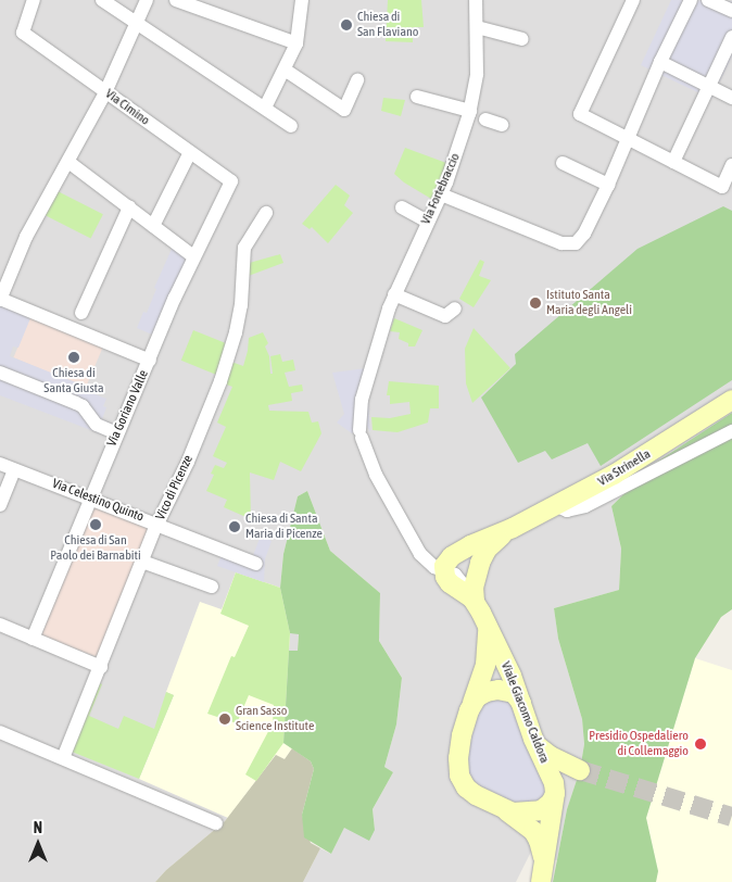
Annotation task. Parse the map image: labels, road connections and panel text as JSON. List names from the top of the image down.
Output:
{
  "streets": {
    "main road": ["Via Strinella", "Viale Giacomo Caldora"],
    "street": [
      "Via Cimino",
      "Via Fortebraccio",
      "Via Goriano Valle",
      "Vico di Picenze",
      "Via Celestino Quinto"
    ]
  },
  "crossings": [
    ["Via Cimino", "Via Goriano Valle"],
    ["Via Fortebraccio", "Viale Giacomo Caldora"],
    ["Via Goriano Valle", "Via Celestino Quinto"],
    ["Via Strinella", "Viale Giacomo Caldora"],
    ["Vico di Picenze", "Via Celestino Quinto"]
  ],
  "places": [
    "Chiesa di San Flaviano",
    "Istituto Santa Maria degli Angeli",
    "Chiesa di Santa Giusta",
    "Chiesa di San Paolo dei Barnabiti",
    "Chiesa di Santa Maria di Picenze",
    "Gran Sasso Science Institute",
    "Presidio Ospedaliero di Collemaggio"
  ],
  "north": "top"
}
